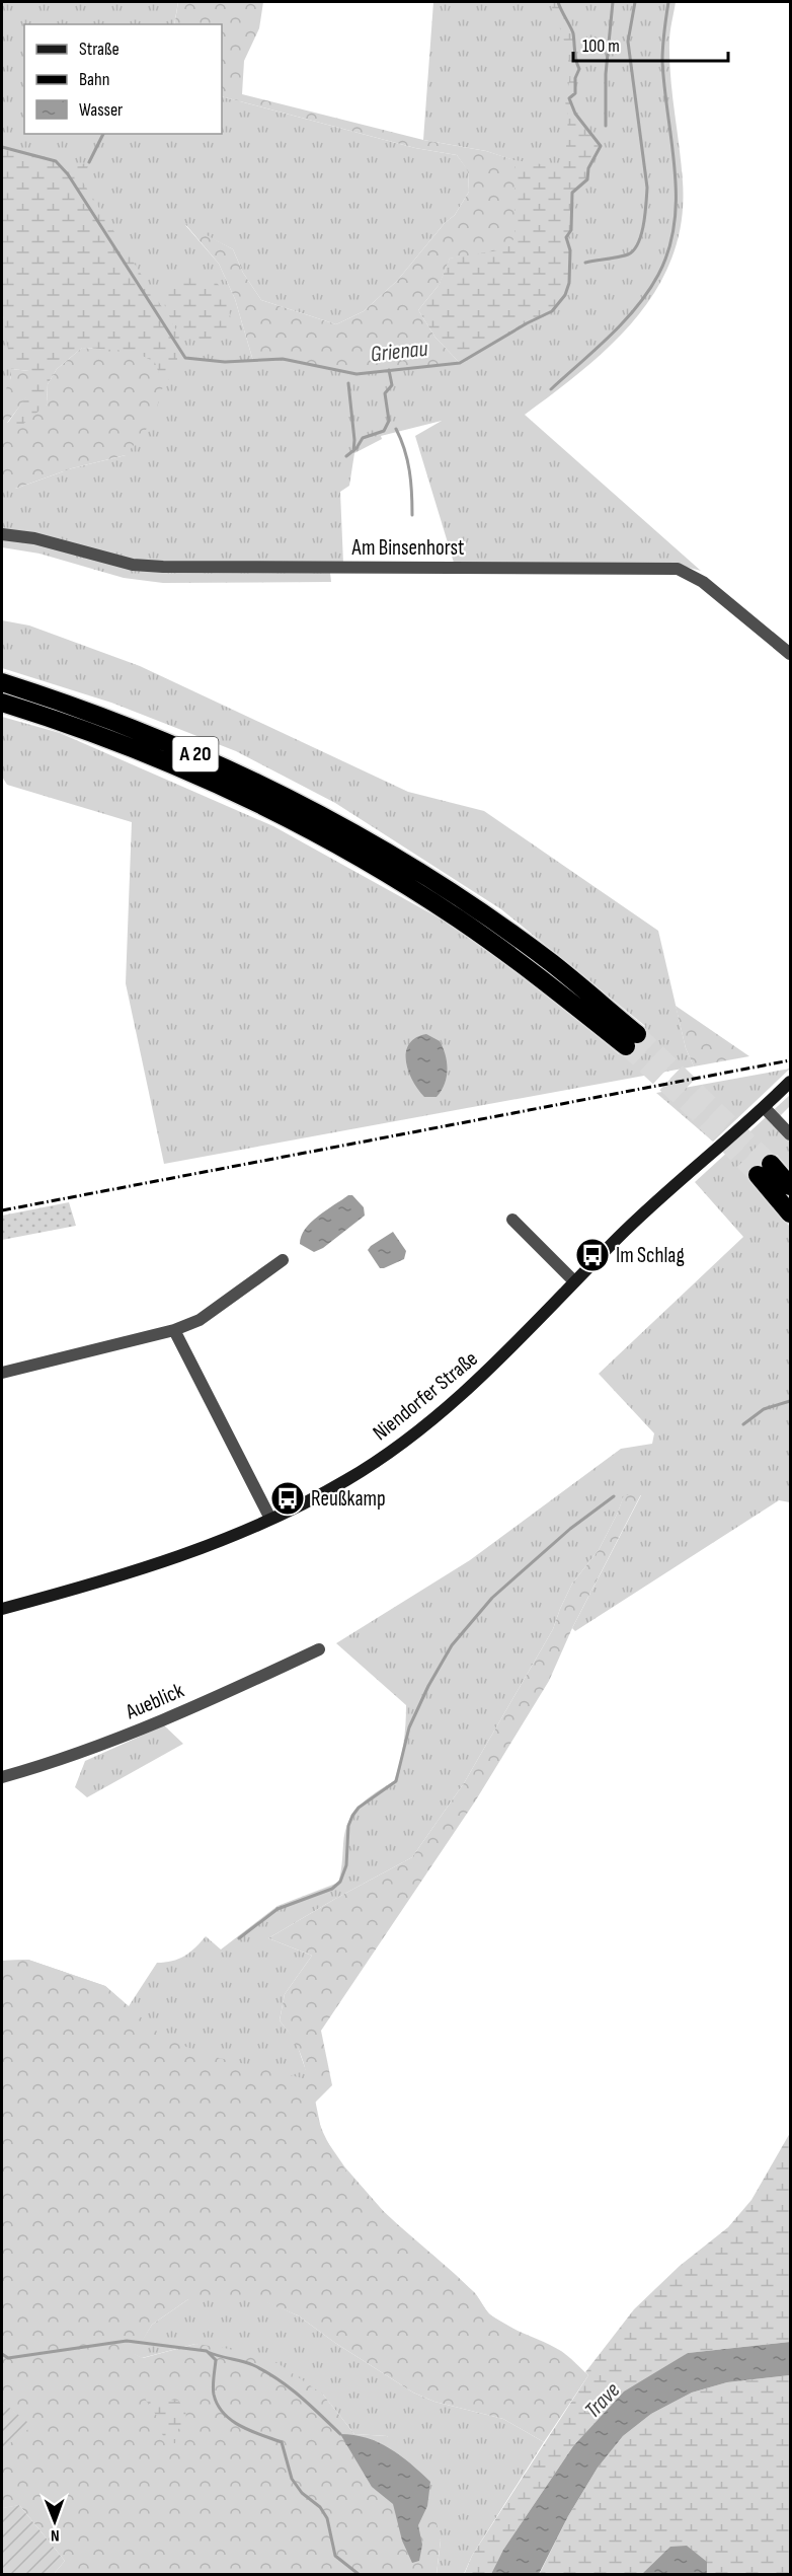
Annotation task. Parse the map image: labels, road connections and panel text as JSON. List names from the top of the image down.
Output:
{
  "streets": {
    "highway": ["A 20"],
    "main road": ["Niendorfer Straße"],
    "street": ["Am Binsenhorst", "Aueblick"]
  },
  "water": ["Grienau", "Trave"],
  "places": {
    "bus stop": ["Im Schlag", "Reußkamp"]
  },
  "legend": ["Straße", "Bahn", "Wasser"],
  "scale_bar": "100 m",
  "north": "bottom"
}
